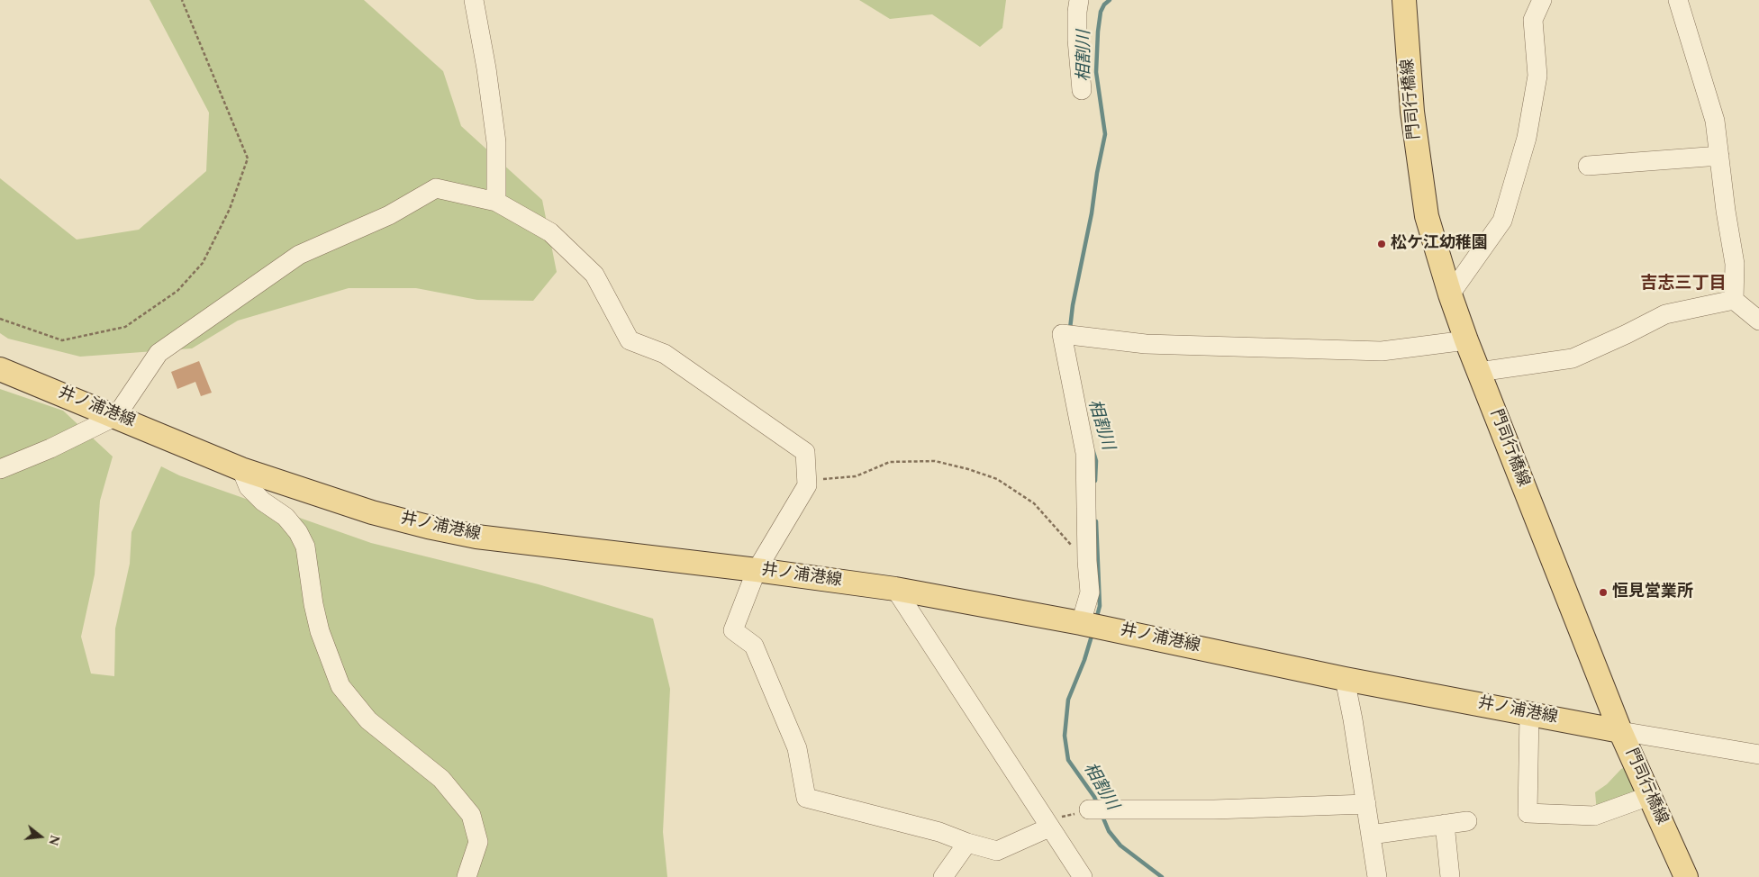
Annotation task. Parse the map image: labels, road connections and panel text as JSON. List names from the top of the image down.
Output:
{
  "streets": {
    "main road": ["門司行橋線", "井ノ浦港線"]
  },
  "crossings": [
    ["門司行橋線", "井ノ浦港線"]
  ],
  "districts": ["吉志三丁目"],
  "water": ["相割川"],
  "places": ["松ケ江幼稚園", "恒見営業所"],
  "north": "right"
}
